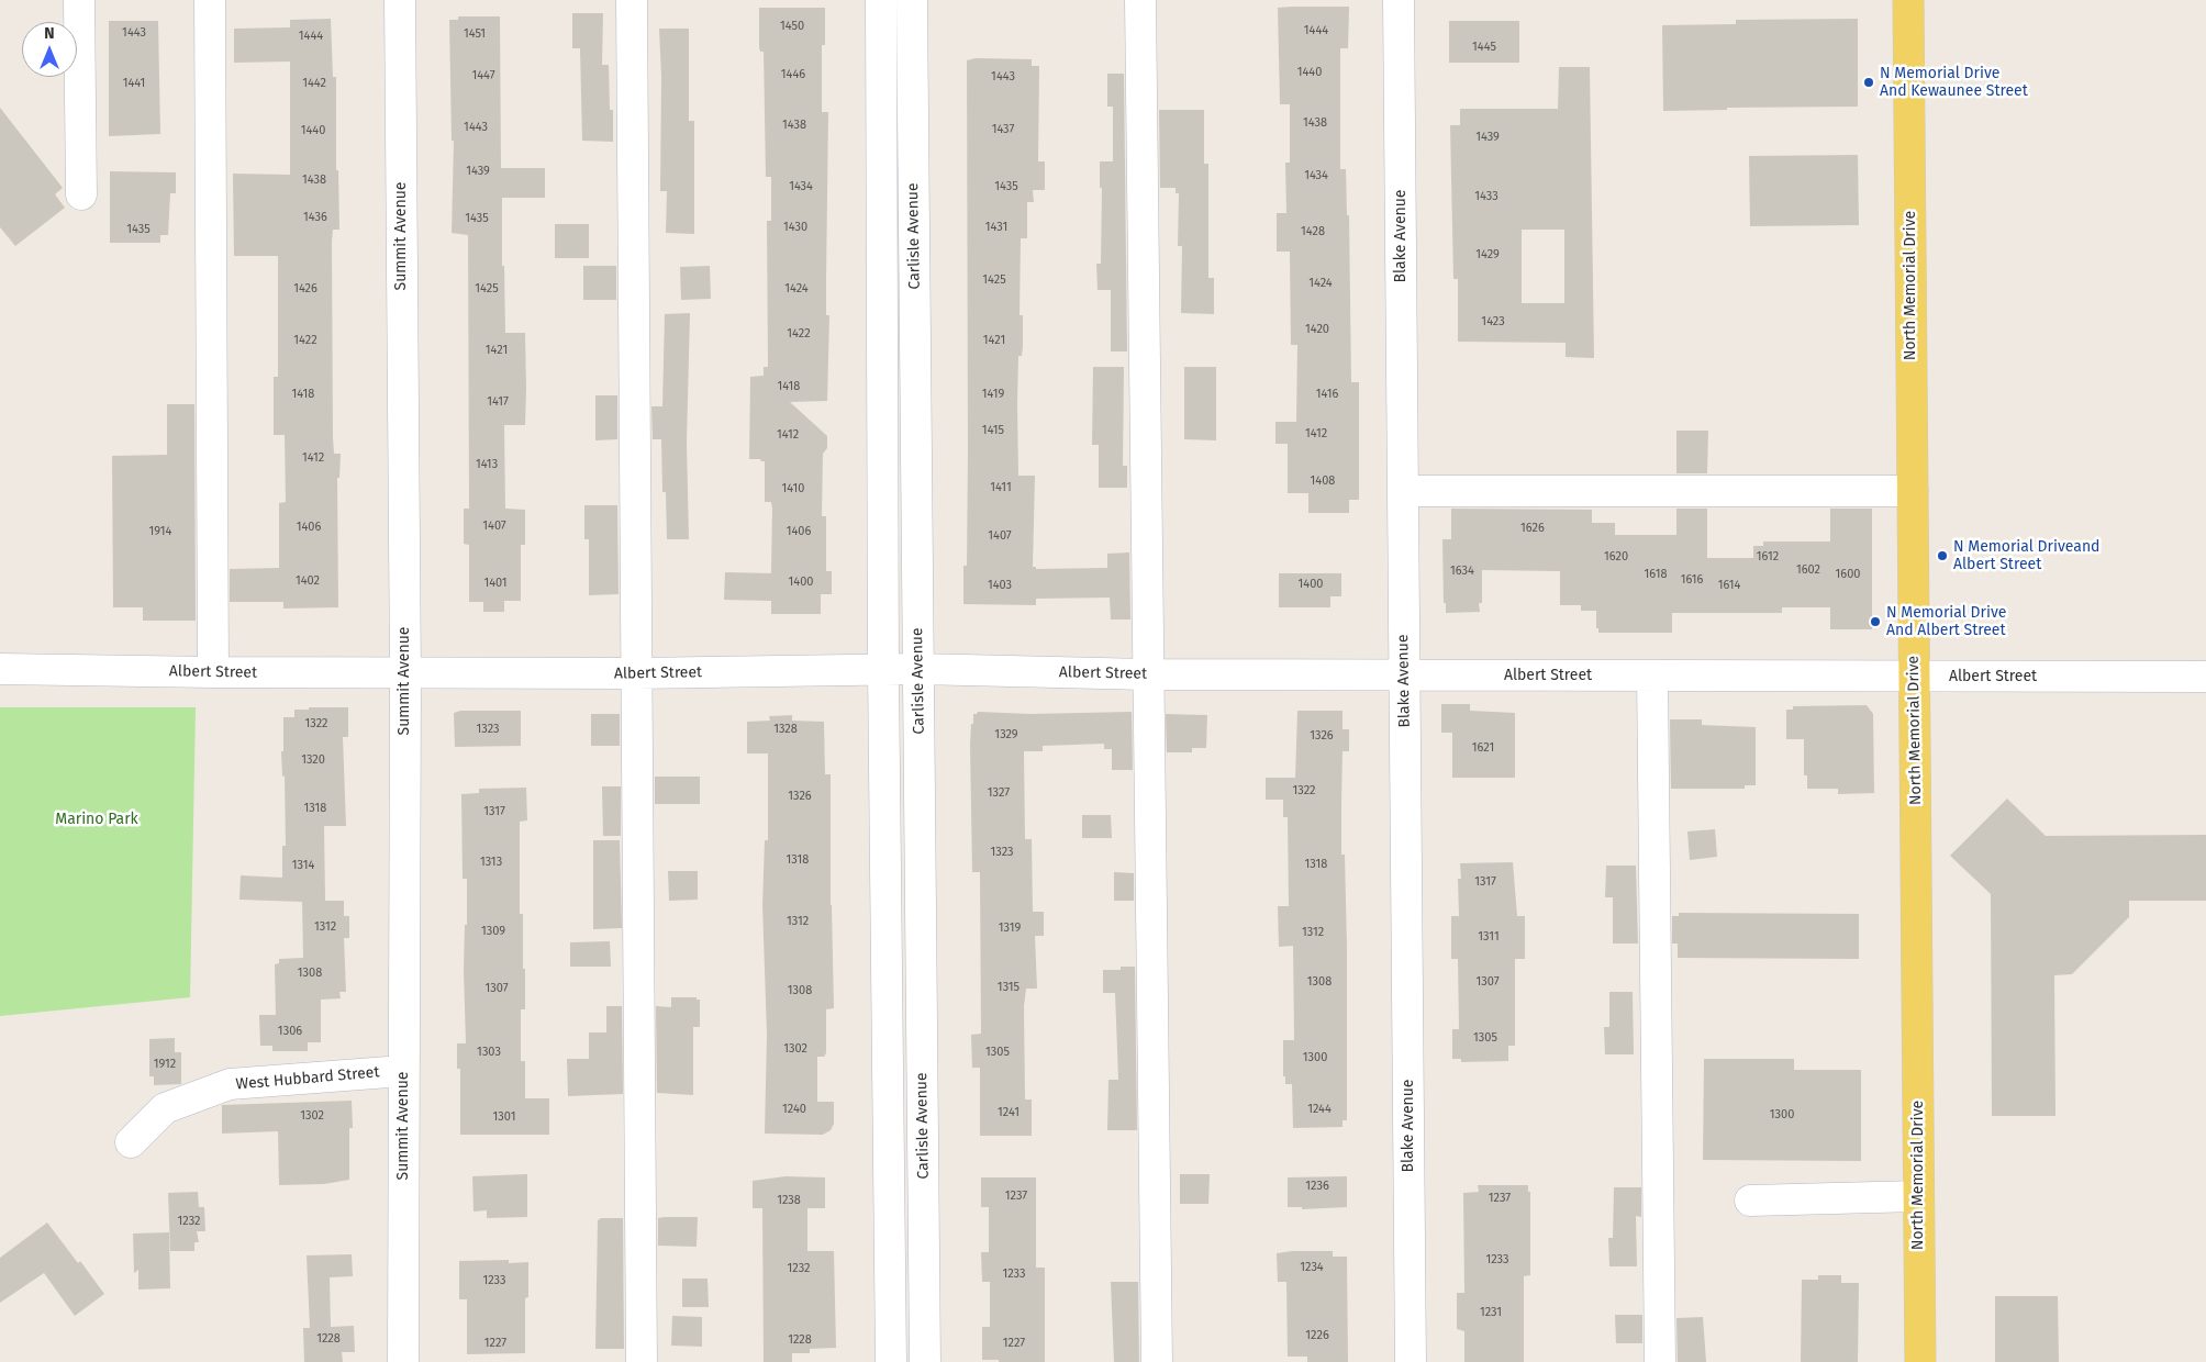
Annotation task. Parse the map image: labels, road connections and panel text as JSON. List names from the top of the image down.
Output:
{
  "streets": {
    "main road": ["North Memorial Drive"],
    "street": [
      "Summit Avenue",
      "Carlisle Avenue",
      "Blake Avenue",
      "Albert Street",
      "West Hubbard Street"
    ]
  },
  "crossings": [
    ["Summit Avenue", "Albert Street"],
    ["Summit Avenue", "West Hubbard Street"],
    ["Carlisle Avenue", "Albert Street"],
    ["Blake Avenue", "Albert Street"],
    ["North Memorial Drive", "Albert Street"]
  ],
  "parks": ["Marino Park"],
  "places": ["N Memorial Drive And Kewaunee Street", "N Memorial Driveand Albert Street", "N Memorial Drive And Albert Street"],
  "house_numbers": [
    "1450",
    "1444",
    "1443",
    "1451",
    "1444",
    "1445",
    "1440",
    "1446",
    "1447",
    "1443",
    "1441",
    "1442",
    "1438",
    "1438",
    "1443",
    "1437",
    "1440",
    "1439",
    "1439",
    "1434",
    "1438",
    "1434",
    "1435",
    "1433",
    "1436",
    "1435",
    "1430",
    "1431",
    "1435",
    "1428",
    "1429",
    "1425",
    "1424",
    "1426",
    "1425",
    "1424",
    "1423",
    "1420",
    "1422",
    "1422",
    "1421",
    "1421",
    "1418",
    "1418",
    "1419",
    "1416",
    "1417",
    "1415",
    "1412",
    "1412",
    "1412",
    "1413",
    "1408",
    "1411",
    "1410",
    "1407",
    "1406",
    "1626",
    "1914",
    "1406",
    "1407",
    "1620",
    "1612",
    "1602",
    "1634",
    "1618",
    "1600",
    "1616",
    "1402",
    "1400",
    "1401",
    "1400",
    "1403",
    "1614",
    "1322",
    "1323",
    "1328",
    "1329",
    "1326",
    "1621",
    "1320",
    "1322",
    "1327",
    "1326",
    "1318",
    "1317",
    "1323",
    "1318",
    "1313",
    "1318",
    "1314",
    "1317",
    "1312",
    "1312",
    "1319",
    "1309",
    "1312",
    "1311",
    "1308",
    "1308",
    "1307",
    "1315",
    "1307",
    "1308",
    "1306",
    "1305",
    "1302",
    "1303",
    "1305",
    "1300",
    "1912",
    "1240",
    "1244",
    "1241",
    "1300",
    "1302",
    "1301",
    "1236",
    "1237",
    "1237",
    "1238",
    "1232",
    "1233",
    "1234",
    "1232",
    "1233",
    "1233",
    "1231",
    "1226",
    "1228",
    "1228",
    "1227",
    "1227"
  ],
  "north": "top"
}
